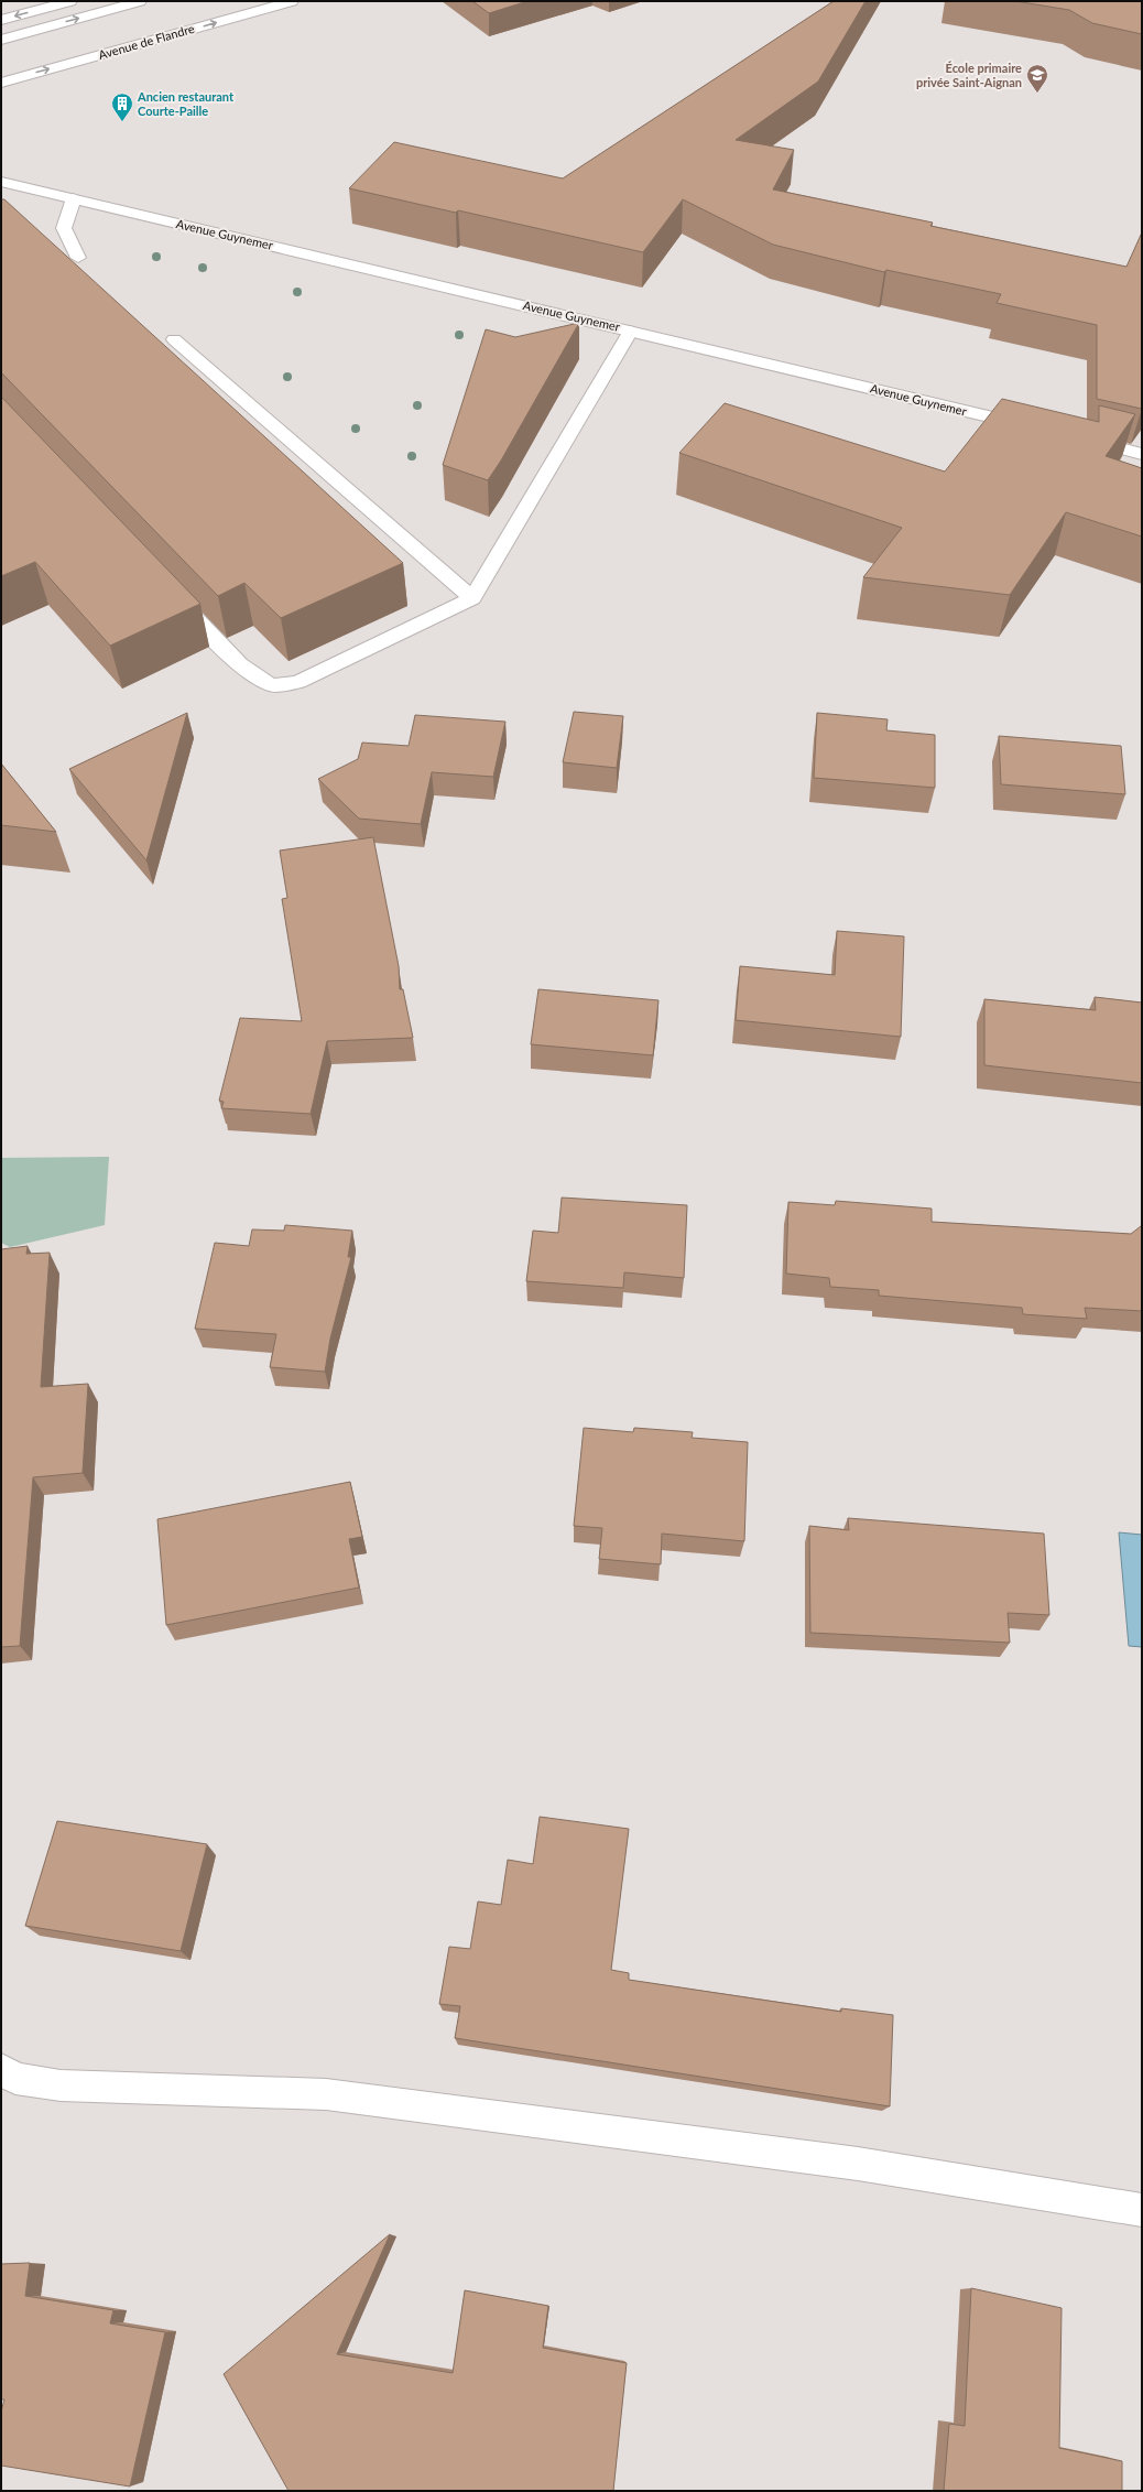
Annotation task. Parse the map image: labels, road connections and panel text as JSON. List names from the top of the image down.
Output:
{
  "streets": {
    "street": ["Avenue de Flandre", "Avenue Guynemer"]
  },
  "places": {
    "school or university": ["École primaire privée Saint-Aignan"],
    "building": ["Ancien restaurant Courte-Paille"]
  }
}
